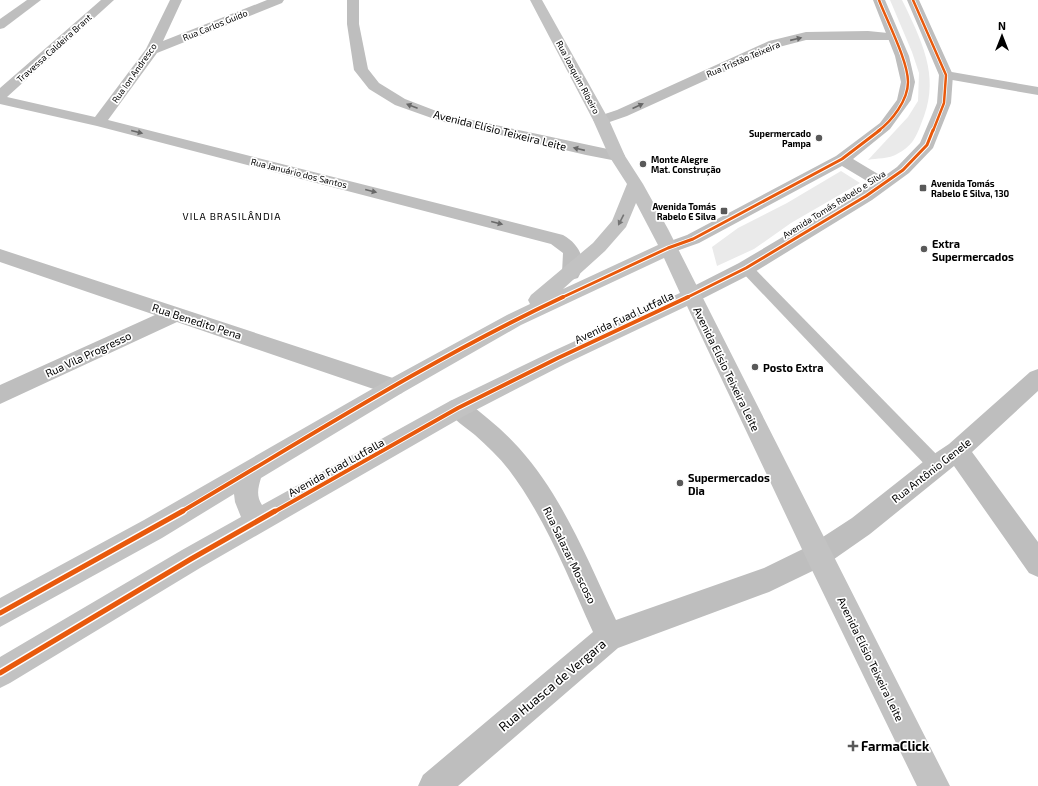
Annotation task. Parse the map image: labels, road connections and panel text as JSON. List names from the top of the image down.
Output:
{
  "streets": {
    "main road": ["Rua Joaquim Ribeiro", "Avenida Elísio Teixeira Leite", "Avenida Fuad Lutfalla"],
    "street": [
      "Rua Carlos Guido",
      "Travessa Caldeira Brant",
      "Rua Tristão Teixeira",
      "Rua Ion Andresco",
      "Rua Januário dos Santos",
      "Avenida Tomás Rabelo e Silva",
      "Rua Benedito Pena",
      "Rua Vila Progresso",
      "Rua Antônio Genele",
      "Rua Salazar Moscoso",
      "Rua Huasca de Vergara"
    ]
  },
  "crossings": [
    ["Rua Carlos Guido", "Rua Ion Andresco"],
    ["Rua Tristão Teixeira", "Rua Joaquim Ribeiro"],
    ["Rua Ion Andresco", "Rua Januário dos Santos"],
    ["Rua Joaquim Ribeiro", "Avenida Elísio Teixeira Leite"],
    ["Avenida Elísio Teixeira Leite", "Avenida Tomás Rabelo e Silva"],
    ["Avenida Elísio Teixeira Leite", "Avenida Fuad Lutfalla"],
    ["Avenida Elísio Teixeira Leite", "Rua Antônio Genele"],
    ["Avenida Elísio Teixeira Leite", "Rua Huasca de Vergara"],
    ["Avenida Tomás Rabelo e Silva", "Avenida Fuad Lutfalla"],
    ["Avenida Fuad Lutfalla", "Rua Salazar Moscoso"],
    ["Rua Benedito Pena", "Rua Vila Progresso"],
    ["Rua Antônio Genele", "Rua Huasca de Vergara"],
    ["Rua Salazar Moscoso", "Rua Huasca de Vergara"]
  ],
  "one_way": ["Rua Januário dos Santos"],
  "districts": ["VILA BRASILÂNDIA"],
  "places": {
    "other": [
      "Supermercado Pampa",
      "Monte Alegre Mat. Construção",
      "Extra Supermercados",
      "Posto Extra",
      "Supermercados Dia"
    ],
    "transit": ["Avenida Tomás Rabelo E Silva, 130", "Avenida Tomás Rabelo E Silva"],
    "health": ["FarmaClick"]
  },
  "north": "top"
}
